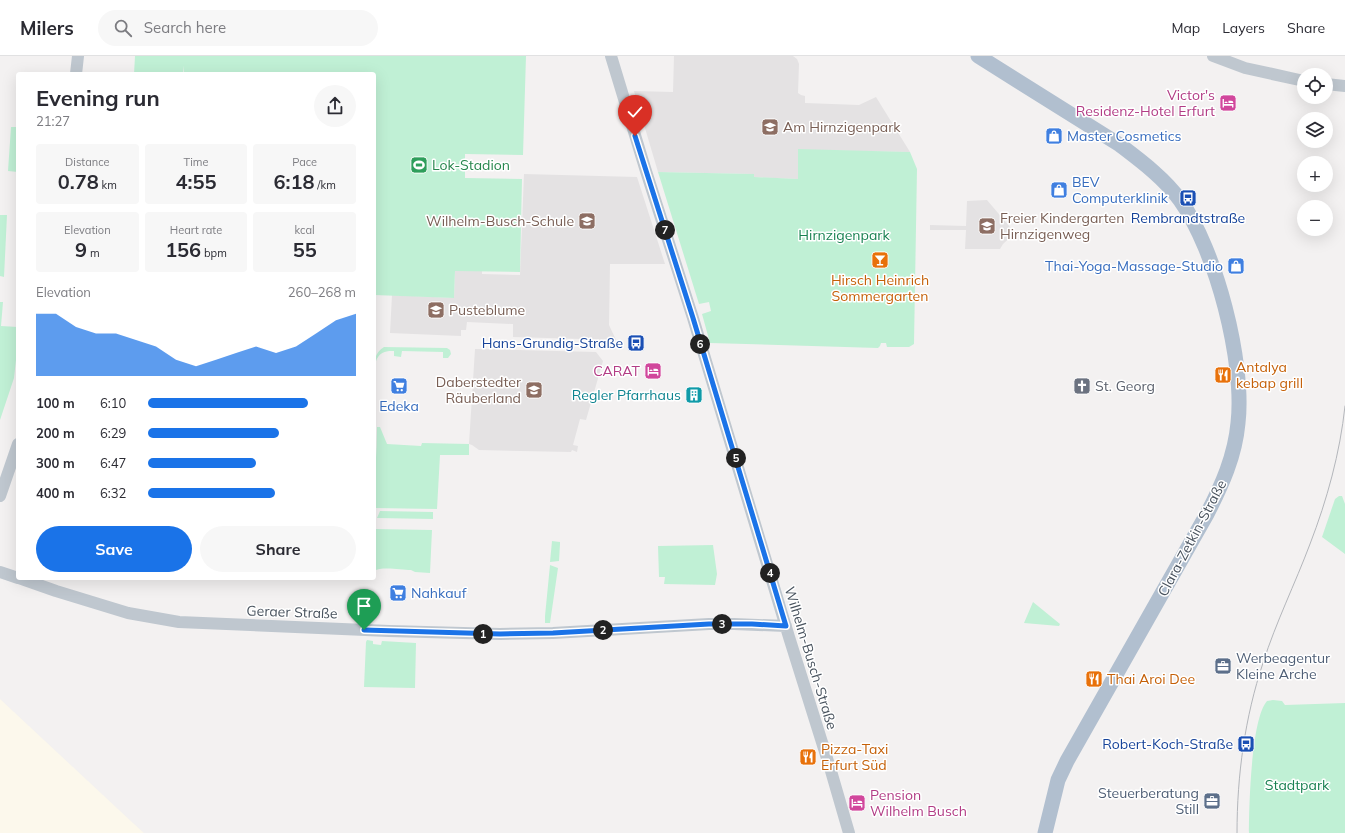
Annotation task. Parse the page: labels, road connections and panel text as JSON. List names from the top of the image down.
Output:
{
  "streets": {
    "main road": ["Clara-Zetkin-Straße"],
    "street": ["Geraer Straße", "Wilhelm-Busch-Straße"]
  },
  "crossings": [
    ["Geraer Straße", "Wilhelm-Busch-Straße"]
  ],
  "parks": ["Hirnzigenpark", "Stadtpark"],
  "places": {
    "hotel": ["Victor's Residenz-Hotel Erfurt", "CARAT", "Pension Wilhelm Busch"],
    "school or university": [
      "Am Hirnzigenpark",
      "Wilhelm-Busch-Schule",
      "Freier Kindergarten Hirnzigenweg",
      "Pusteblume",
      "Daberstedter Räuberland"
    ],
    "shop": ["Master Cosmetics", "BEV Computerklinik", "Thai-Yoga-Massage-Studio"],
    "sports": ["Lok-Stadion"],
    "bus stop": ["Rembrandtstraße", "Hans-Grundig-Straße", "Robert-Koch-Straße"],
    "bar": ["Hirsch Heinrich Sommergarten"],
    "restaurant": ["Antalya kebap grill", "Thai Aroi Dee", "Pizza-Taxi Erfurt Süd"],
    "supermarket": ["Edeka", "Nahkauf"],
    "church": ["St. Georg"],
    "building": ["Regler Pfarrhaus"],
    "office": ["Werbeagentur Kleine Arche", "Steuerberatung Still"]
  },
  "page": {
    "header": "Milers",
    "search": "Search here",
    "nav": ["Map", "Layers", "Share"],
    "map_buttons": ["+", "−"],
    "heading": ["Evening run", "21:27"],
    "stats": [
      ["Distance", "0.78 km"],
      ["Time", "4:55"],
      ["Pace", "6:18 /km"],
      ["Elevation", "9 m"],
      ["Heart rate", "156 bpm"],
      ["kcal", "55"]
    ],
    "pins": [
      "7",
      "6",
      "5",
      "4",
      "3",
      "2",
      "1"
    ],
    "chart": ["Elevation", "260–268 m"],
    "list": [
      {
        "name": "100 m",
        "note": "6:10"
      },
      {
        "name": "200 m",
        "note": "6:29"
      },
      {
        "name": "300 m",
        "note": "6:47"
      },
      {
        "name": "400 m",
        "note": "6:32"
      }
    ],
    "buttons": ["Save", "Share"]
  }
}
